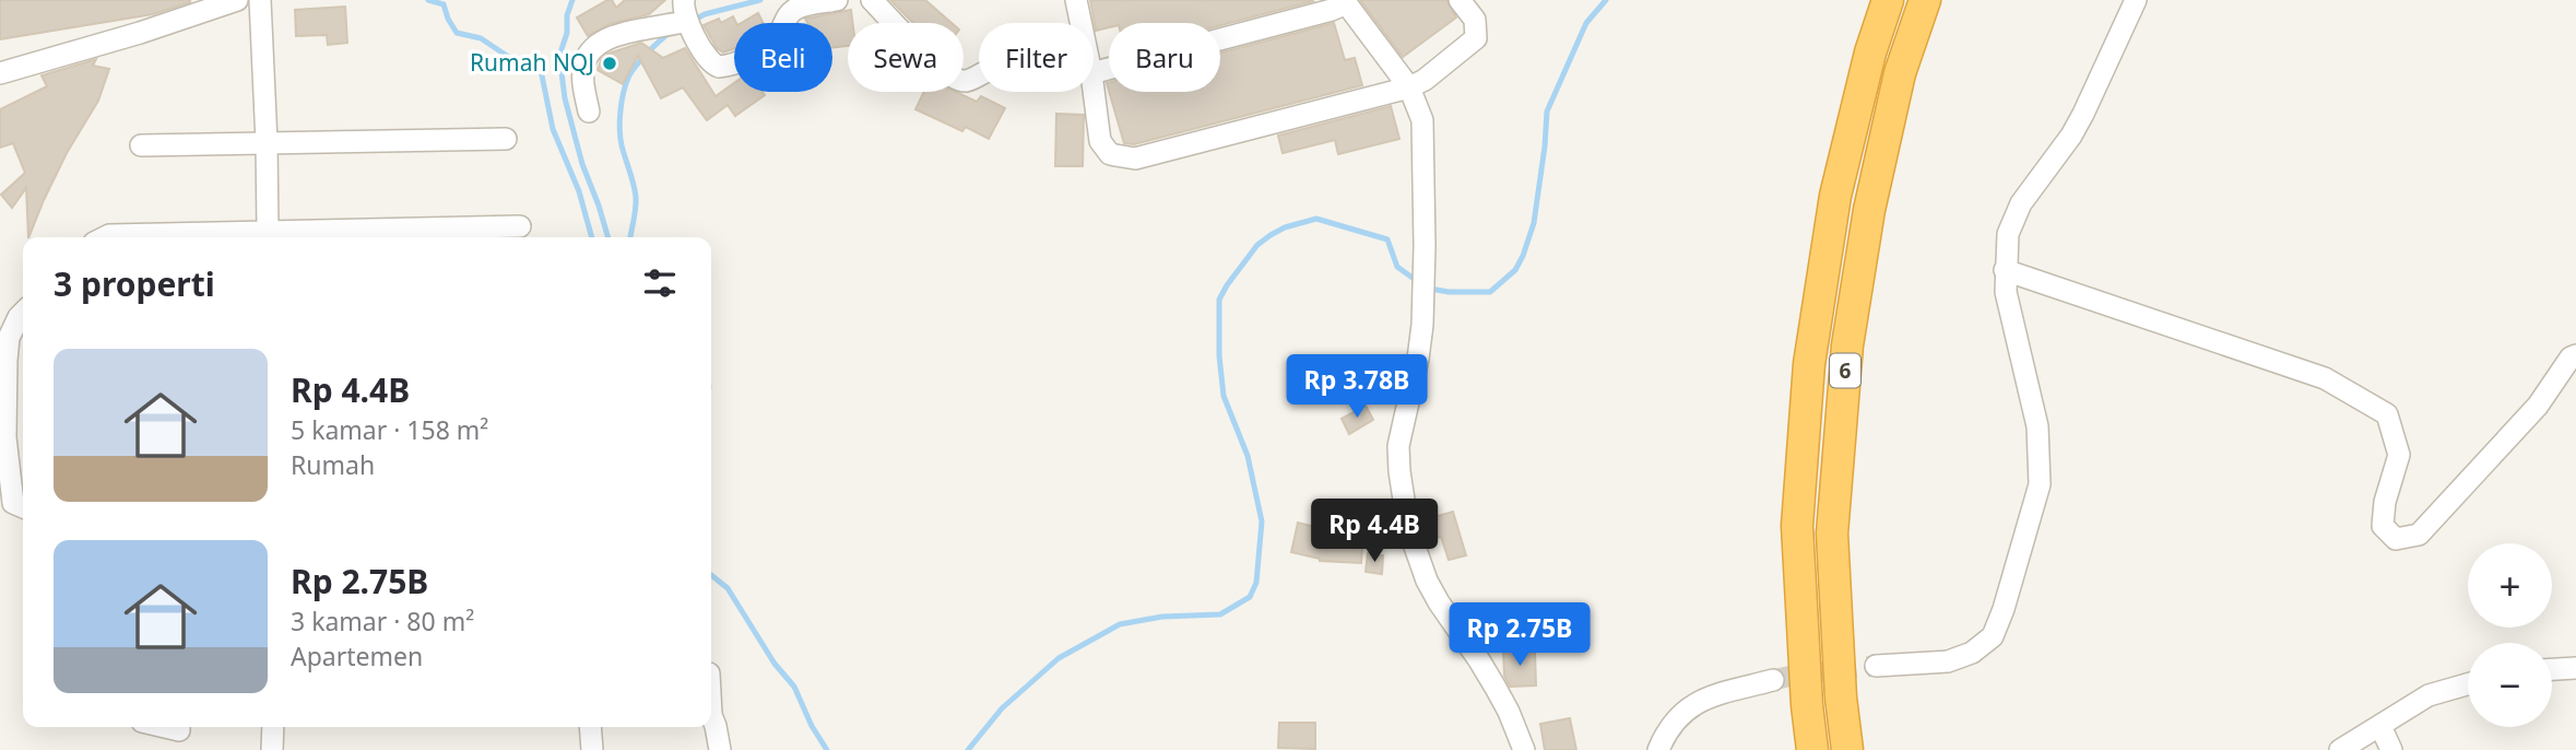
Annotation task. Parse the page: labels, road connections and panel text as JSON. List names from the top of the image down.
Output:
{
  "streets": {
    "highway": ["6"]
  },
  "places": ["Rumah NQJ"],
  "page": {
    "chip": [
      "Beli",
      "Sewa",
      "Filter",
      "Baru"
    ],
    "heading": "3 properti",
    "list": [
      {
        "name": "Rp 4.4B",
        "note": "5 kamar · 158 m² · Rumah"
      },
      {
        "name": "Rp 2.75B",
        "note": "3 kamar · 80 m² · Apartemen"
      }
    ],
    "price": ["Rp 3.78B", "Rp 4.4B", "Rp 2.75B"],
    "map_buttons": ["+", "−"]
  }
}
